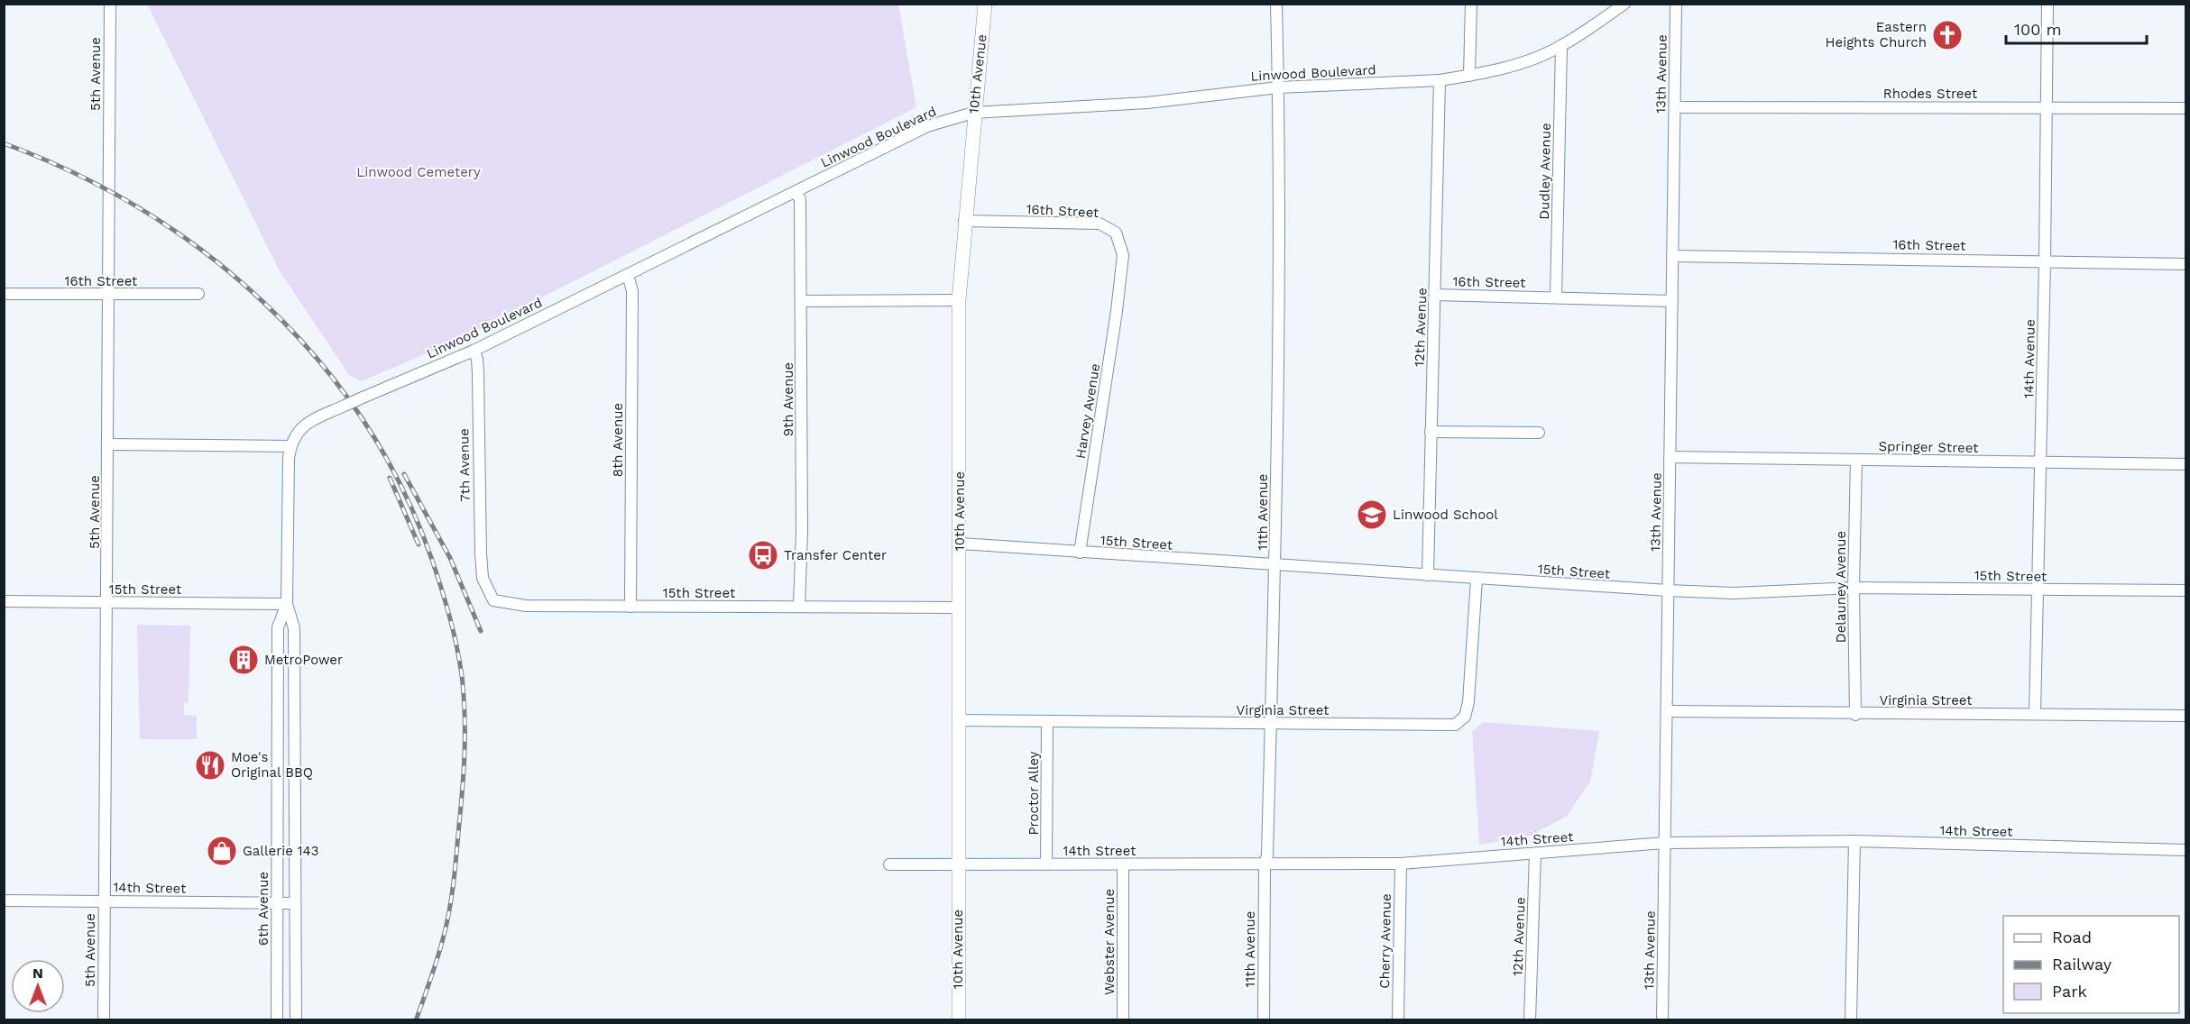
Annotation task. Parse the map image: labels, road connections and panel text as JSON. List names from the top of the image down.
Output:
{
  "streets": {
    "main road": ["10th Avenue"],
    "street": [
      "Linwood Boulevard",
      "5th Avenue",
      "13th Avenue",
      "Rhodes Street",
      "Dudley Avenue",
      "16th Street",
      "12th Avenue",
      "14th Avenue",
      "9th Avenue",
      "Harvey Avenue",
      "8th Avenue",
      "Springer Street",
      "7th Avenue",
      "11th Avenue",
      "15th Street",
      "Delauney Avenue",
      "Virginia Street",
      "Proctor Alley",
      "14th Street",
      "6th Avenue",
      "Cherry Avenue",
      "Webster Avenue"
    ]
  },
  "crossings": [
    ["Linwood Boulevard", "10th Avenue"],
    ["Linwood Boulevard", "Dudley Avenue"],
    ["Linwood Boulevard", "12th Avenue"],
    ["Linwood Boulevard", "9th Avenue"],
    ["Linwood Boulevard", "8th Avenue"],
    ["Linwood Boulevard", "7th Avenue"],
    ["Linwood Boulevard", "11th Avenue"],
    ["Linwood Boulevard", "6th Avenue"],
    ["5th Avenue", "16th Street"],
    ["5th Avenue", "15th Street"],
    ["5th Avenue", "14th Street"],
    ["10th Avenue", "16th Street"],
    ["10th Avenue", "15th Street"],
    ["10th Avenue", "Virginia Street"],
    ["10th Avenue", "14th Street"],
    ["13th Avenue", "Rhodes Street"],
    ["13th Avenue", "16th Street"],
    ["13th Avenue", "Springer Street"],
    ["13th Avenue", "15th Street"],
    ["13th Avenue", "Virginia Street"],
    ["13th Avenue", "14th Street"],
    ["Rhodes Street", "14th Avenue"],
    ["Dudley Avenue", "16th Street"],
    ["16th Street", "12th Avenue"],
    ["16th Street", "14th Avenue"],
    ["16th Street", "Harvey Avenue"],
    ["12th Avenue", "15th Street"],
    ["12th Avenue", "14th Street"],
    ["14th Avenue", "Springer Street"],
    ["14th Avenue", "15th Street"],
    ["14th Avenue", "Virginia Street"],
    ["9th Avenue", "15th Street"],
    ["Harvey Avenue", "15th Street"],
    ["8th Avenue", "15th Street"],
    ["Springer Street", "Delauney Avenue"],
    ["7th Avenue", "15th Street"],
    ["11th Avenue", "15th Street"],
    ["11th Avenue", "Virginia Street"],
    ["11th Avenue", "14th Street"],
    ["15th Street", "Delauney Avenue"],
    ["15th Street", "Virginia Street"],
    ["15th Street", "6th Avenue"],
    ["Delauney Avenue", "Virginia Street"],
    ["Virginia Street", "Proctor Alley"],
    ["Proctor Alley", "14th Street"],
    ["14th Street", "6th Avenue"],
    ["14th Street", "Cherry Avenue"],
    ["14th Street", "Webster Avenue"]
  ],
  "parks": ["Linwood Cemetery"],
  "places": {
    "church": ["Eastern Heights Church"],
    "school or university": ["Linwood School"],
    "bus stop": ["Transfer Center"],
    "building": ["MetroPower"],
    "restaurant": ["Moe's Original BBQ"],
    "shop": ["Gallerie 143"]
  },
  "legend": ["Road", "Railway", "Park"],
  "scale_bar": "100 m",
  "north": "top"
}
